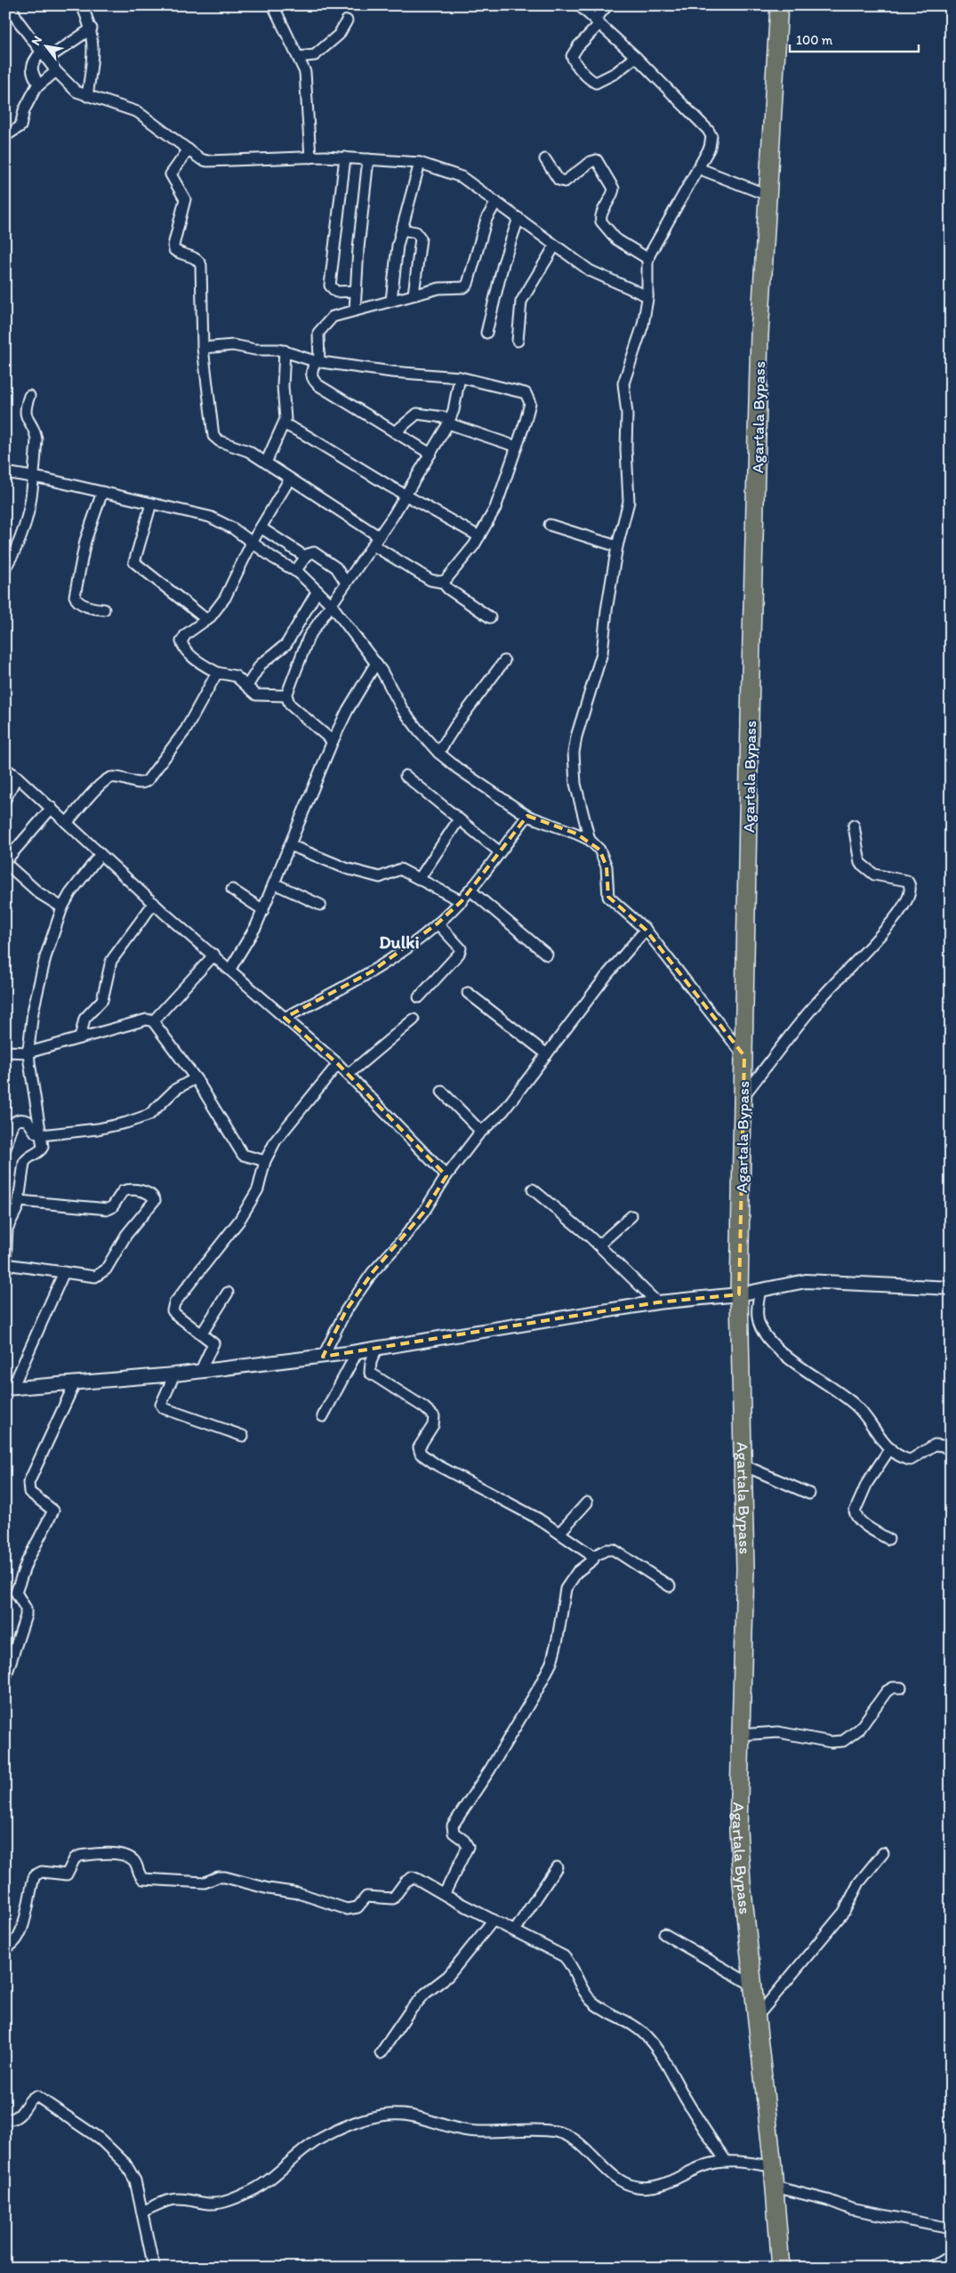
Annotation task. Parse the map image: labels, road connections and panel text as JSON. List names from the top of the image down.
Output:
{
  "streets": {
    "highway": ["Agartala Bypass"]
  },
  "districts": ["Dulki"],
  "scale_bar": "100 m",
  "north": "top left"
}
